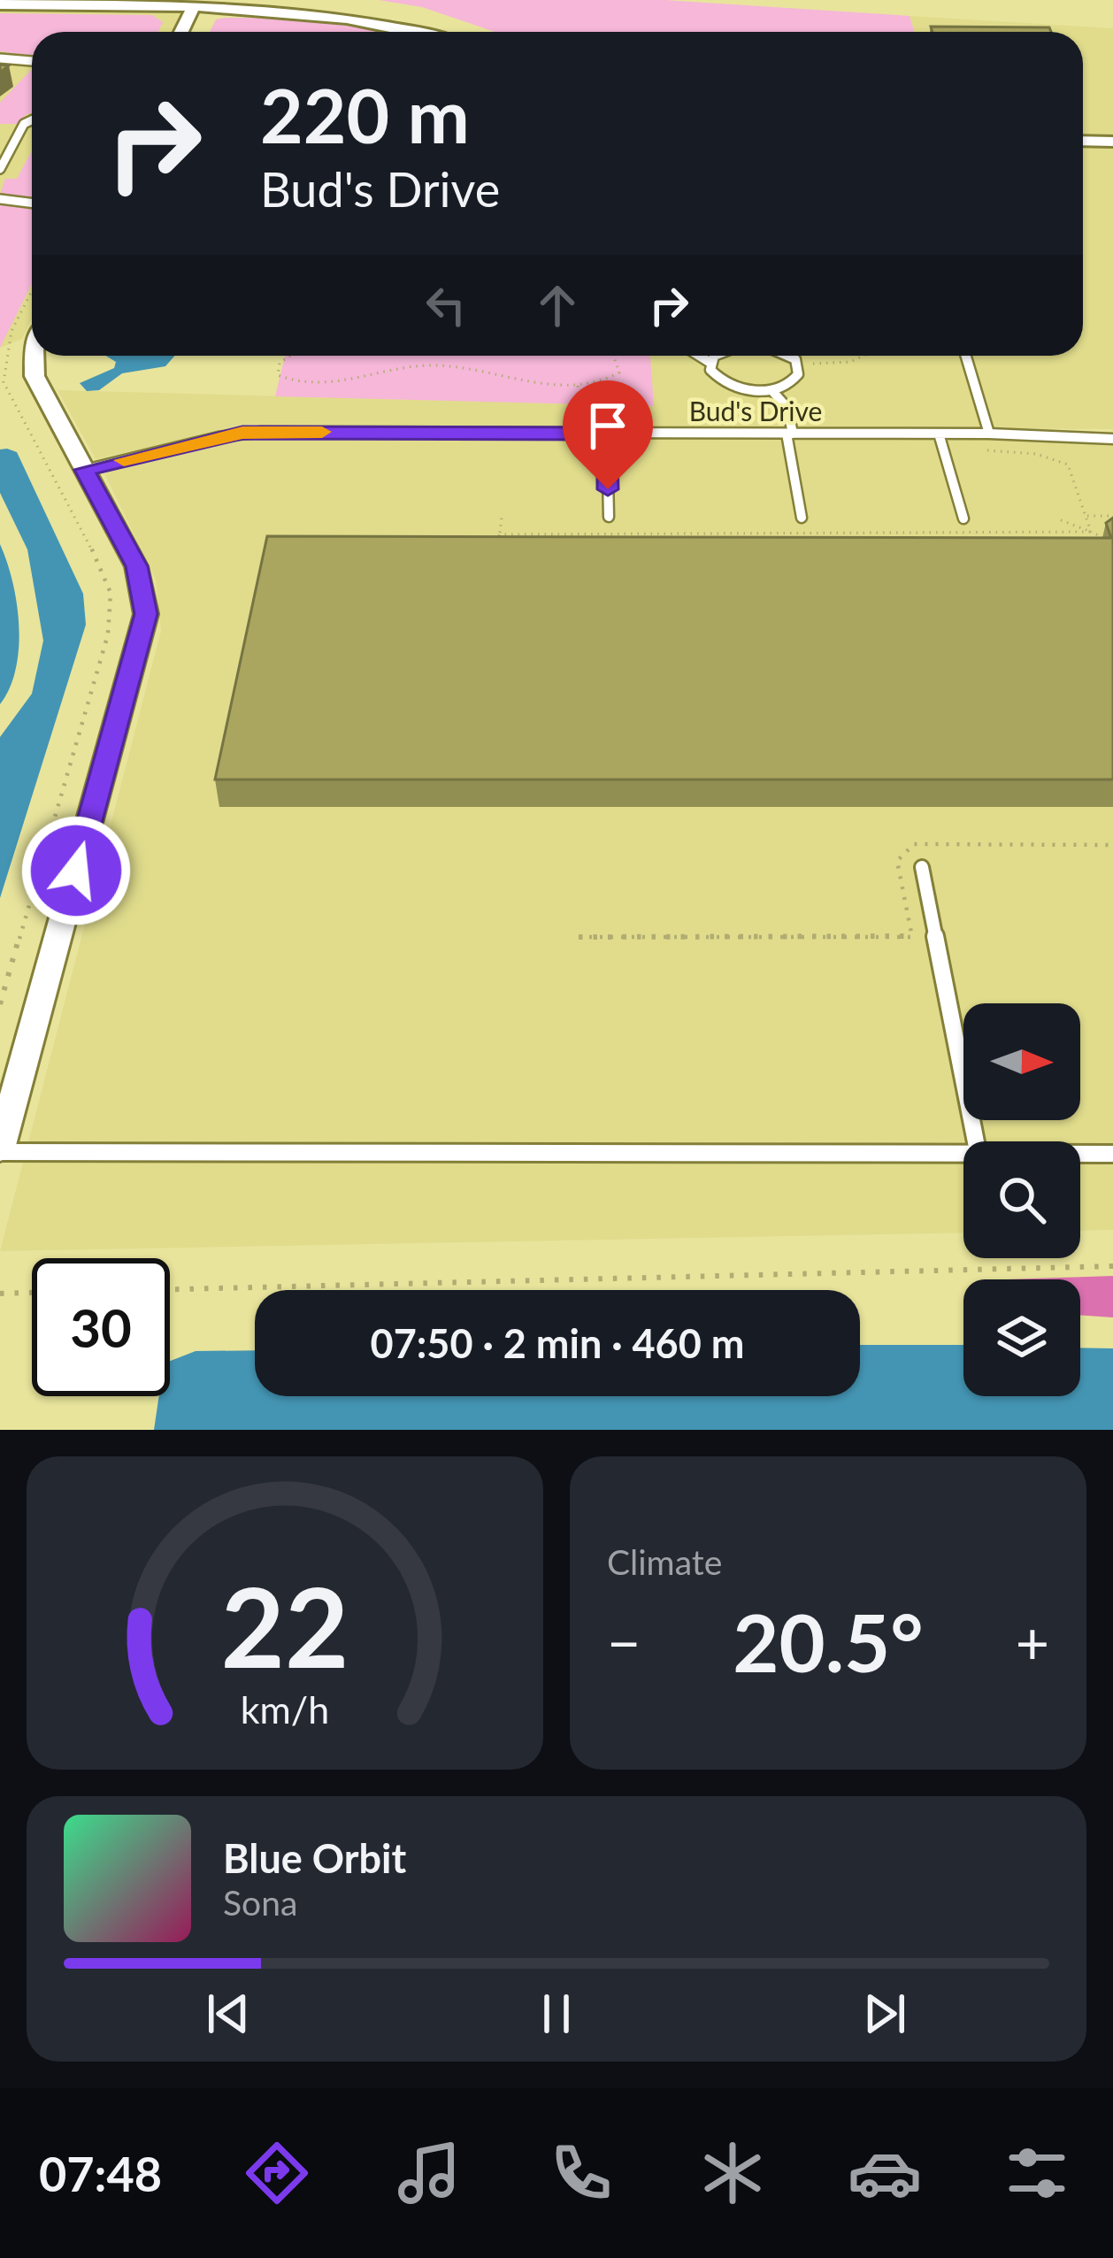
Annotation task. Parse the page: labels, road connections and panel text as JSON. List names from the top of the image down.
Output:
{
  "streets": {
    "lane": ["Bud's Drive"]
  },
  "north": "right",
  "page": {
    "turn": ["220 m", "Bud's Drive"],
    "limit": "30",
    "trip": "07:50 · 2 min · 460 m",
    "tile": "Climate",
    "heat": ["−", "20.5°", "+"],
    "song": ["Blue Orbit", "Sona"],
    "tabs": "07:48",
    "gauge": ["22", "km/h"]
  }
}
